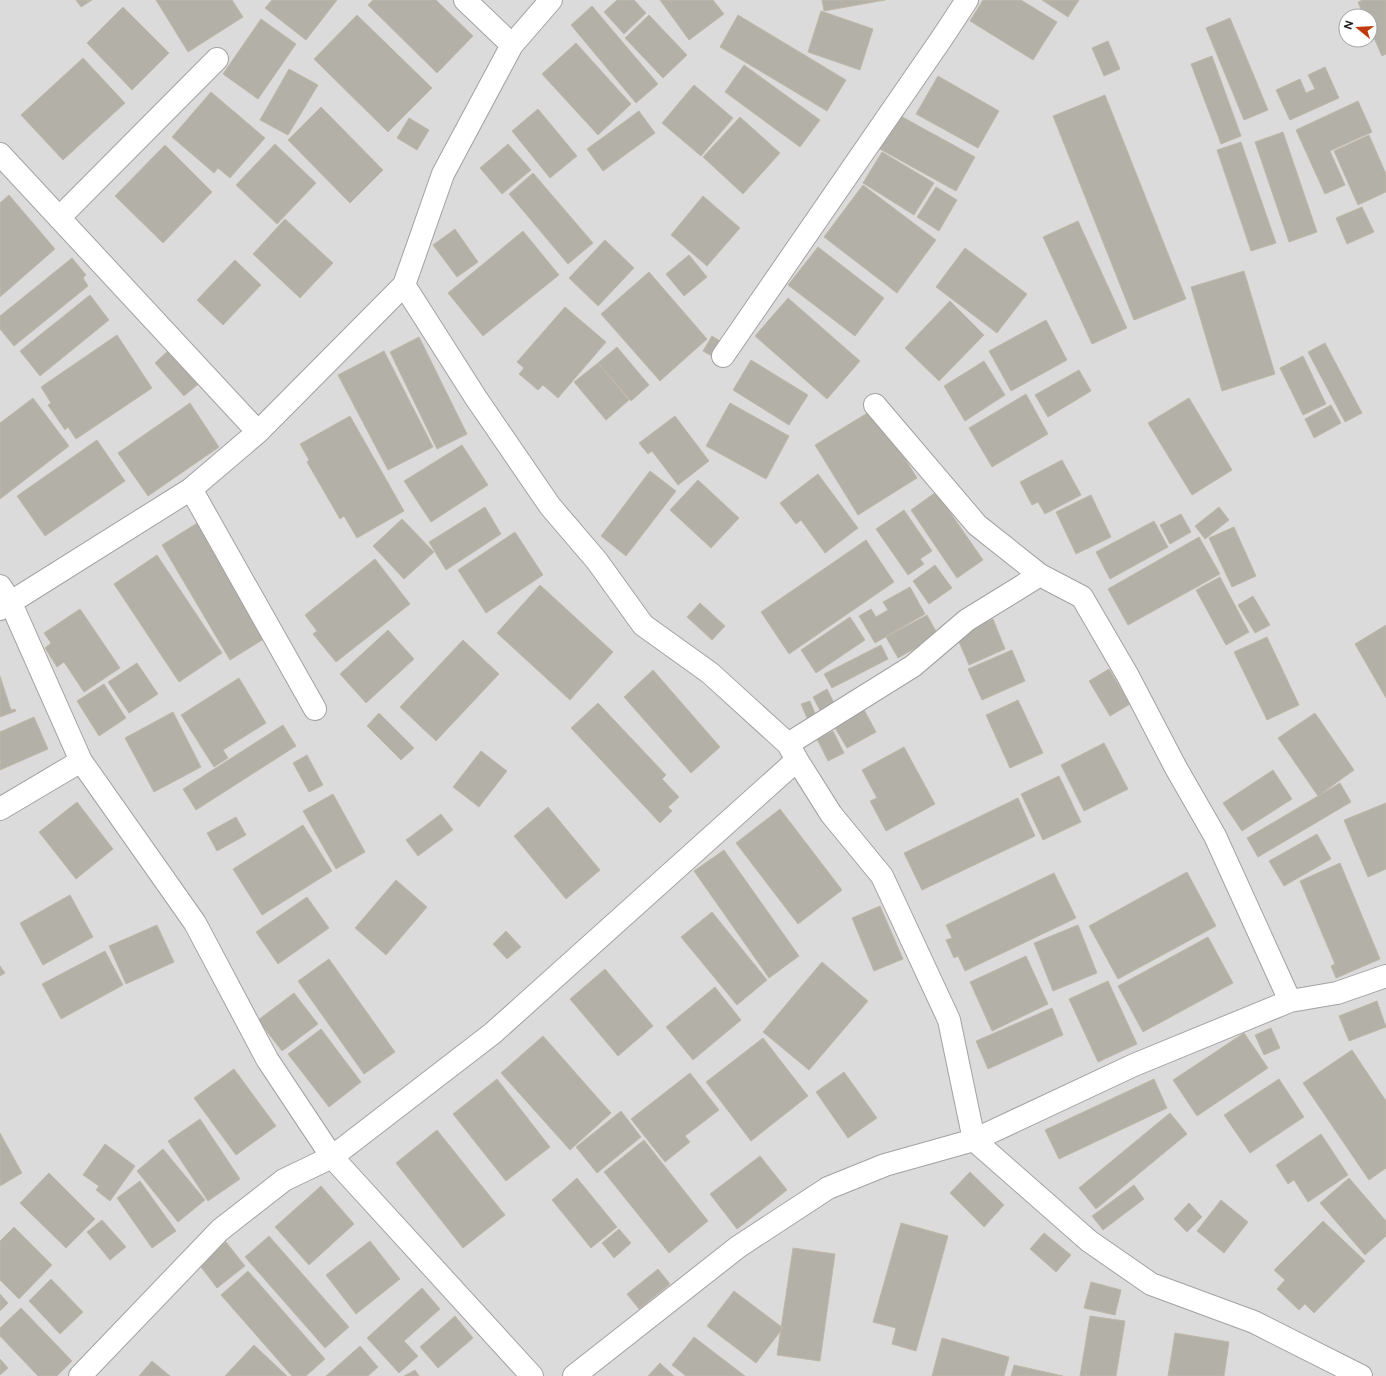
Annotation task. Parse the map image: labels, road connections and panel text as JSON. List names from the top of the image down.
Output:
{
  "north": "left"
}
